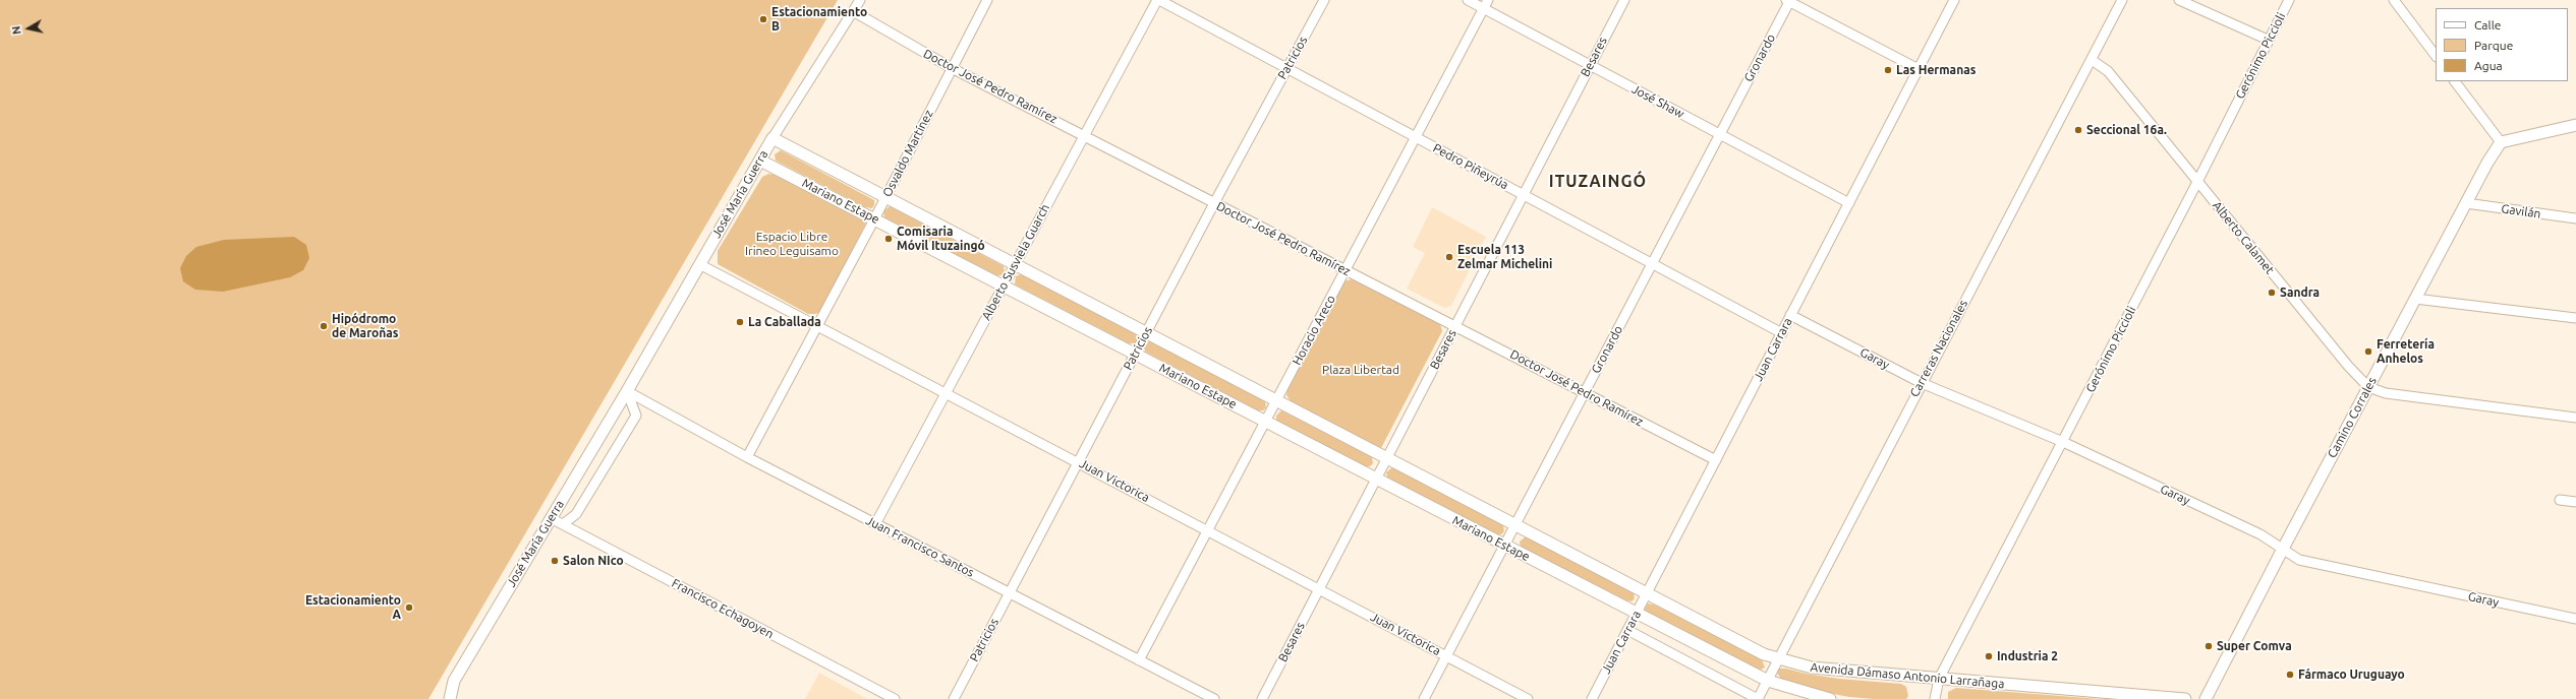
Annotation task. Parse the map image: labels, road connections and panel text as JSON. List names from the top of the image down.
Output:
{
  "streets": {
    "street": [
      "Gerónimo Piccioli",
      "Besares",
      "Patricios",
      "Gronardo",
      "Doctor José Pedro Ramírez",
      "José Shaw",
      "Osvaldo Martínez",
      "Pedro Piñeyrúa",
      "José María Guerra",
      "Mariano Estape",
      "Gavilán",
      "Alberto Calamet",
      "Alberto Susviela Guarch",
      "Horacio Areco",
      "Carreras Nacionales",
      "Juan Carrara",
      "Garay",
      "Camino Corrales",
      "Juan Victorica",
      "Juan Francisco Santos",
      "Francisco Echagoyen",
      "Avenida Dámaso Antonio Larrañaga"
    ]
  },
  "crossings": [
    ["Gerónimo Piccioli", "Alberto Calamet"],
    ["Gerónimo Piccioli", "Garay"],
    ["Gerónimo Piccioli", "Avenida Dámaso Antonio Larrañaga"],
    ["Besares", "Doctor José Pedro Ramírez"],
    ["Besares", "José Shaw"],
    ["Besares", "Pedro Piñeyrúa"],
    ["Besares", "Mariano Estape"],
    ["Besares", "Juan Victorica"],
    ["Patricios", "Doctor José Pedro Ramírez"],
    ["Patricios", "Pedro Piñeyrúa"],
    ["Patricios", "Mariano Estape"],
    ["Patricios", "Juan Victorica"],
    ["Patricios", "Juan Francisco Santos"],
    ["Gronardo", "Doctor José Pedro Ramírez"],
    ["Gronardo", "José Shaw"],
    ["Gronardo", "Pedro Piñeyrúa"],
    ["Gronardo", "Mariano Estape"],
    ["Gronardo", "Juan Victorica"],
    ["Doctor José Pedro Ramírez", "Osvaldo Martínez"],
    ["Doctor José Pedro Ramírez", "José María Guerra"],
    ["Doctor José Pedro Ramírez", "Alberto Susviela Guarch"],
    ["Doctor José Pedro Ramírez", "Horacio Areco"],
    ["Doctor José Pedro Ramírez", "Juan Carrara"],
    ["José Shaw", "Horacio Areco"],
    ["José Shaw", "Juan Carrara"],
    ["Osvaldo Martínez", "Mariano Estape"],
    ["Osvaldo Martínez", "Juan Victorica"],
    ["Osvaldo Martínez", "Juan Francisco Santos"],
    ["Pedro Piñeyrúa", "Alberto Susviela Guarch"],
    ["Pedro Piñeyrúa", "Horacio Areco"],
    ["Pedro Piñeyrúa", "Juan Carrara"],
    ["José María Guerra", "Mariano Estape"],
    ["José María Guerra", "Juan Victorica"],
    ["José María Guerra", "Juan Francisco Santos"],
    ["José María Guerra", "Francisco Echagoyen"],
    ["Mariano Estape", "Alberto Susviela Guarch"],
    ["Mariano Estape", "Horacio Areco"],
    ["Mariano Estape", "Juan Carrara"],
    ["Mariano Estape", "Avenida Dámaso Antonio Larrañaga"],
    ["Gavilán", "Camino Corrales"],
    ["Alberto Calamet", "Carreras Nacionales"],
    ["Alberto Calamet", "Camino Corrales"],
    ["Alberto Susviela Guarch", "Juan Victorica"],
    ["Alberto Susviela Guarch", "Juan Francisco Santos"],
    ["Horacio Areco", "Juan Victorica"],
    ["Horacio Areco", "Juan Francisco Santos"],
    ["Carreras Nacionales", "Garay"],
    ["Carreras Nacionales", "Avenida Dámaso Antonio Larrañaga"],
    ["Juan Carrara", "Garay"],
    ["Juan Carrara", "Avenida Dámaso Antonio Larrañaga"],
    ["Garay", "Camino Corrales"]
  ],
  "districts": ["ITUZAINGÓ"],
  "parks": ["Espacio Libre Irineo Leguisamo", "Plaza Libertad"],
  "places": [
    "Estacionamiento B",
    "Las Hermanas",
    "Seccional 16a.",
    "Comisaria Móvil Ituzaingó",
    "Escuela 113 Zelmar Michelini",
    "Sandra",
    "La Caballada",
    "Hipódromo de Maroñas",
    "Ferretería Anhelos",
    "Salon NIco",
    "Estacionamiento A",
    "Super Comva",
    "Industria 2",
    "Fármaco Uruguayo"
  ],
  "legend": ["Calle", "Parque", "Agua"],
  "north": "left"
}
